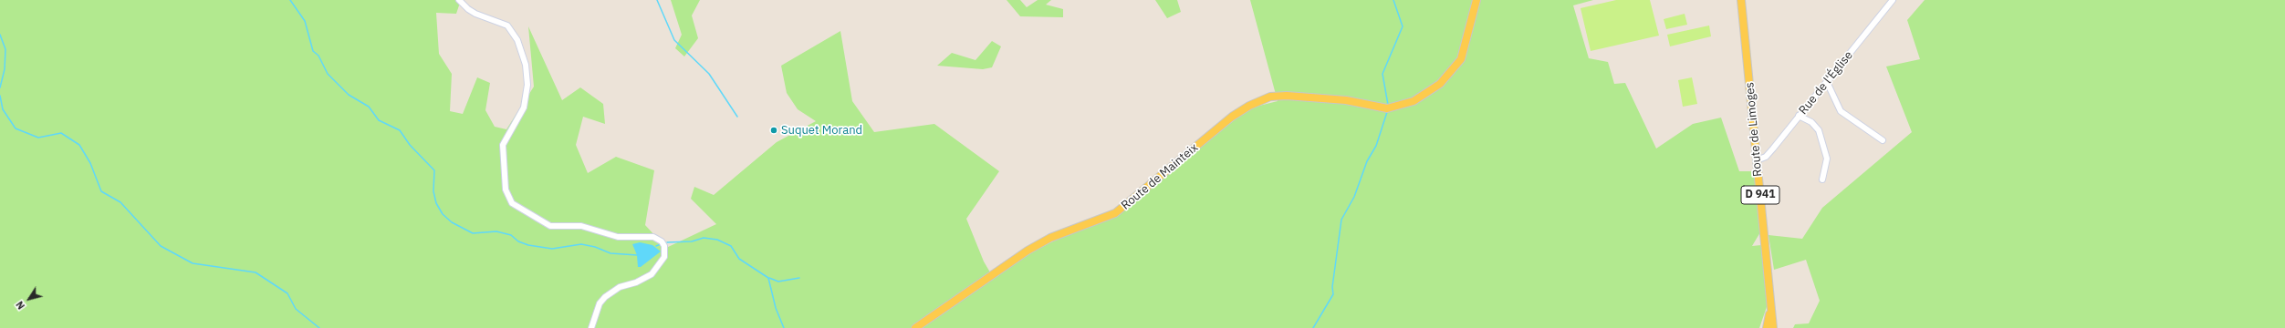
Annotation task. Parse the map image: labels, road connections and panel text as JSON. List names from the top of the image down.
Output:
{
  "streets": {
    "main road": ["Route de Limoges", "Route de Mainteix", "D 941"],
    "street": ["Rue de l'Église"]
  },
  "crossings": [
    ["Rue de l'Église", "Route de Limoges"]
  ],
  "places": ["Suquet Morand"],
  "north": "bottom left"
}
